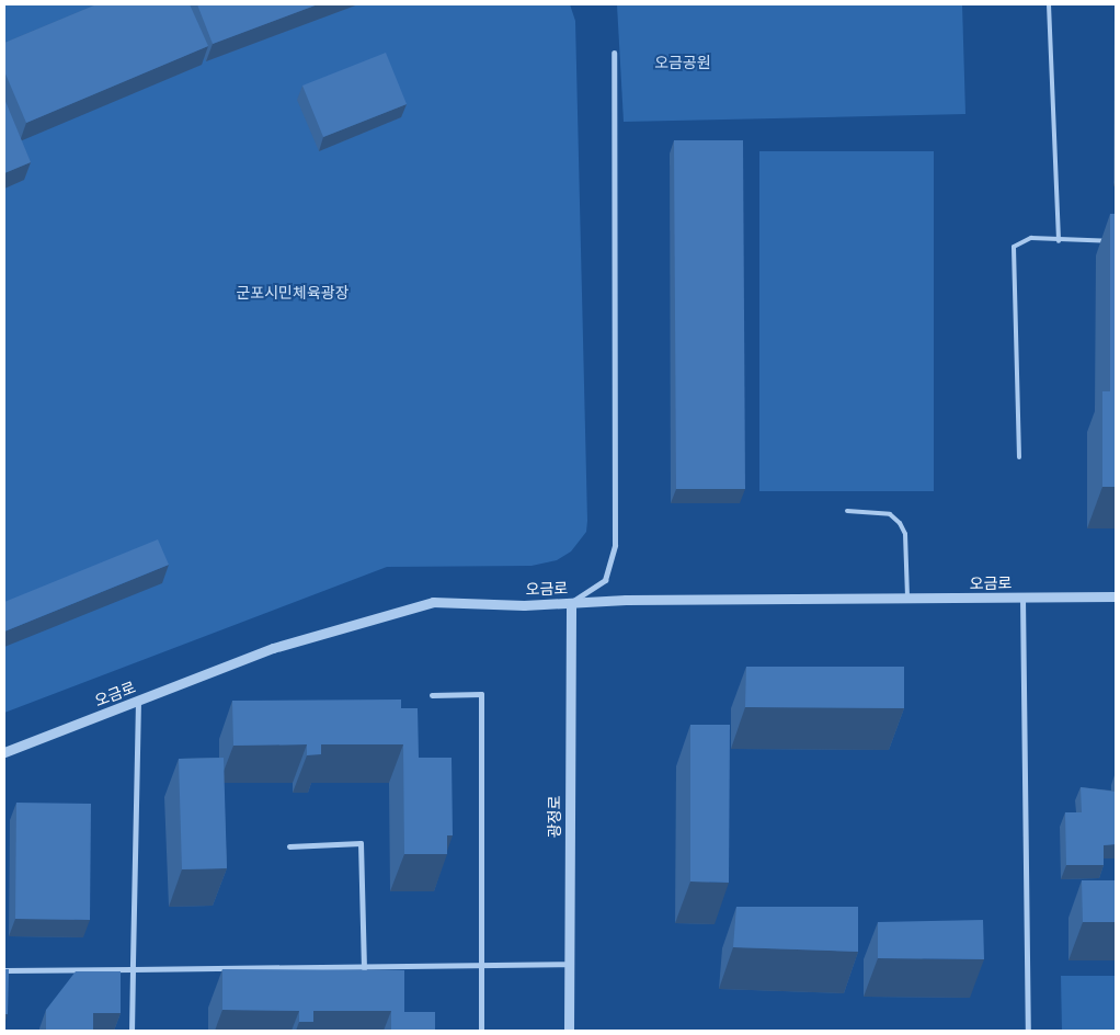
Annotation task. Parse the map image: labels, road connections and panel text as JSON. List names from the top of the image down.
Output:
{
  "streets": {
    "street": ["오금로", "광정로"]
  },
  "crossings": [
    ["오금로", "광정로"]
  ],
  "parks": ["오금공원", "군포시민체육광장"]
}
